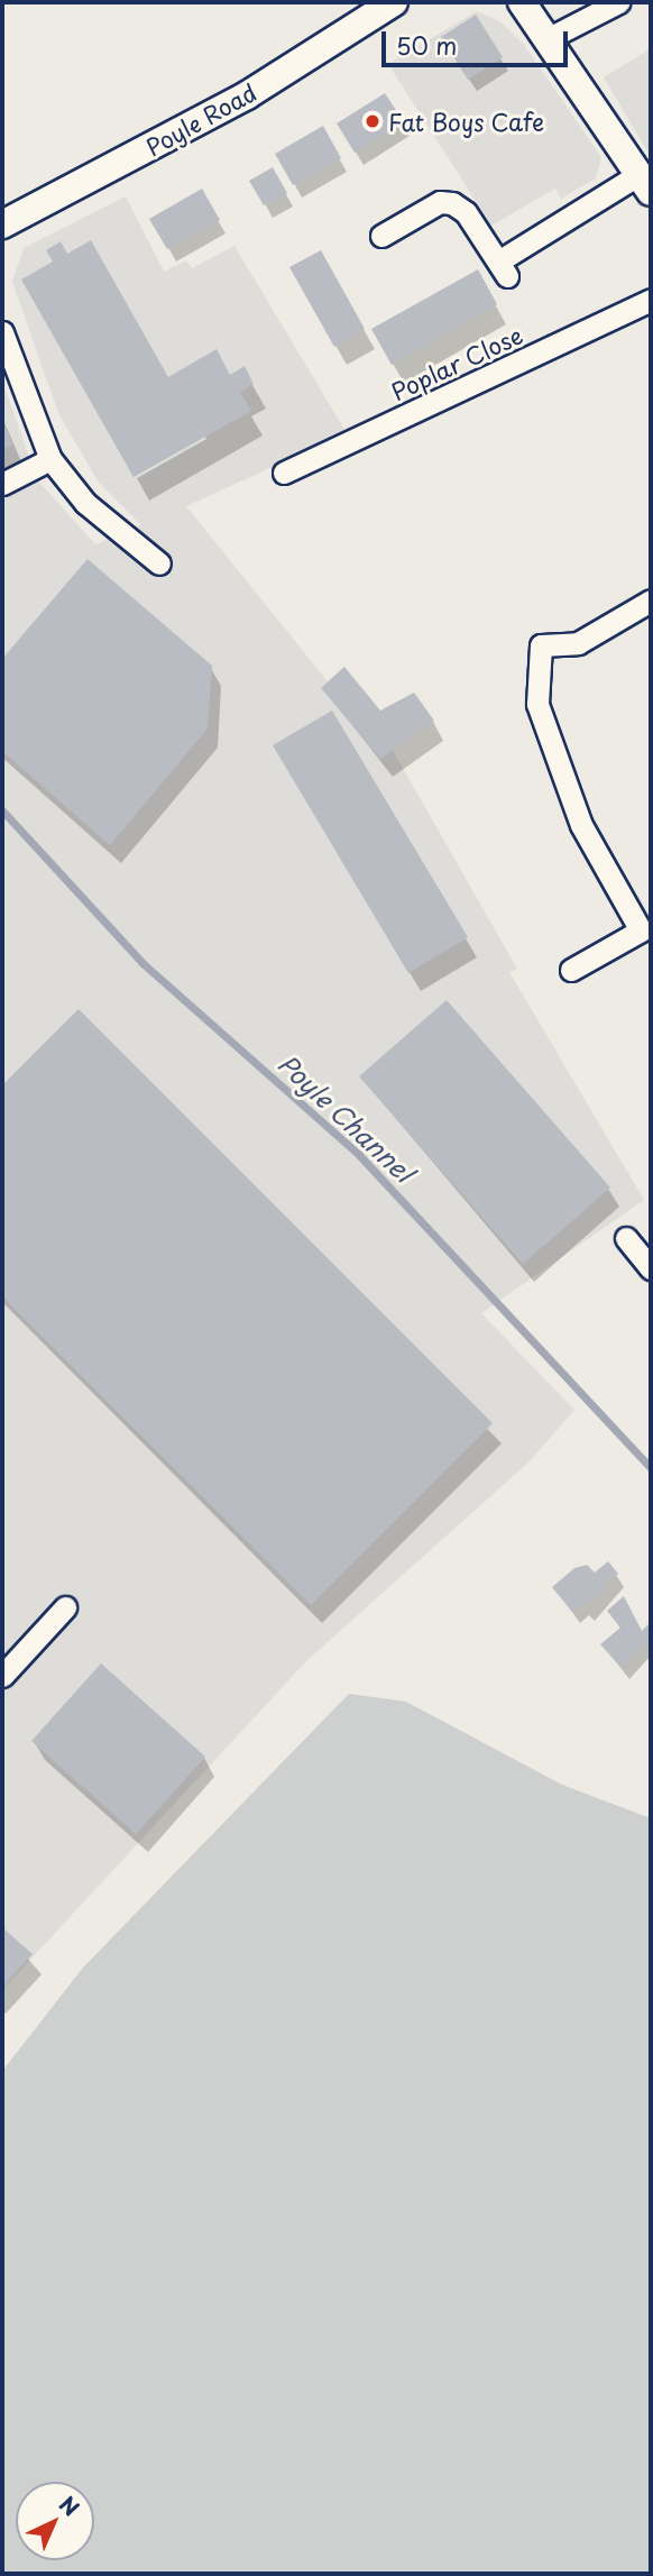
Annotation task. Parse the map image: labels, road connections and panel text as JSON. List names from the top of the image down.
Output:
{
  "streets": {
    "street": ["Poyle Road", "Poplar Close"]
  },
  "water": ["Poyle Channel"],
  "places": ["Fat Boys Cafe"],
  "scale_bar": "50 m",
  "north": "top right"
}
